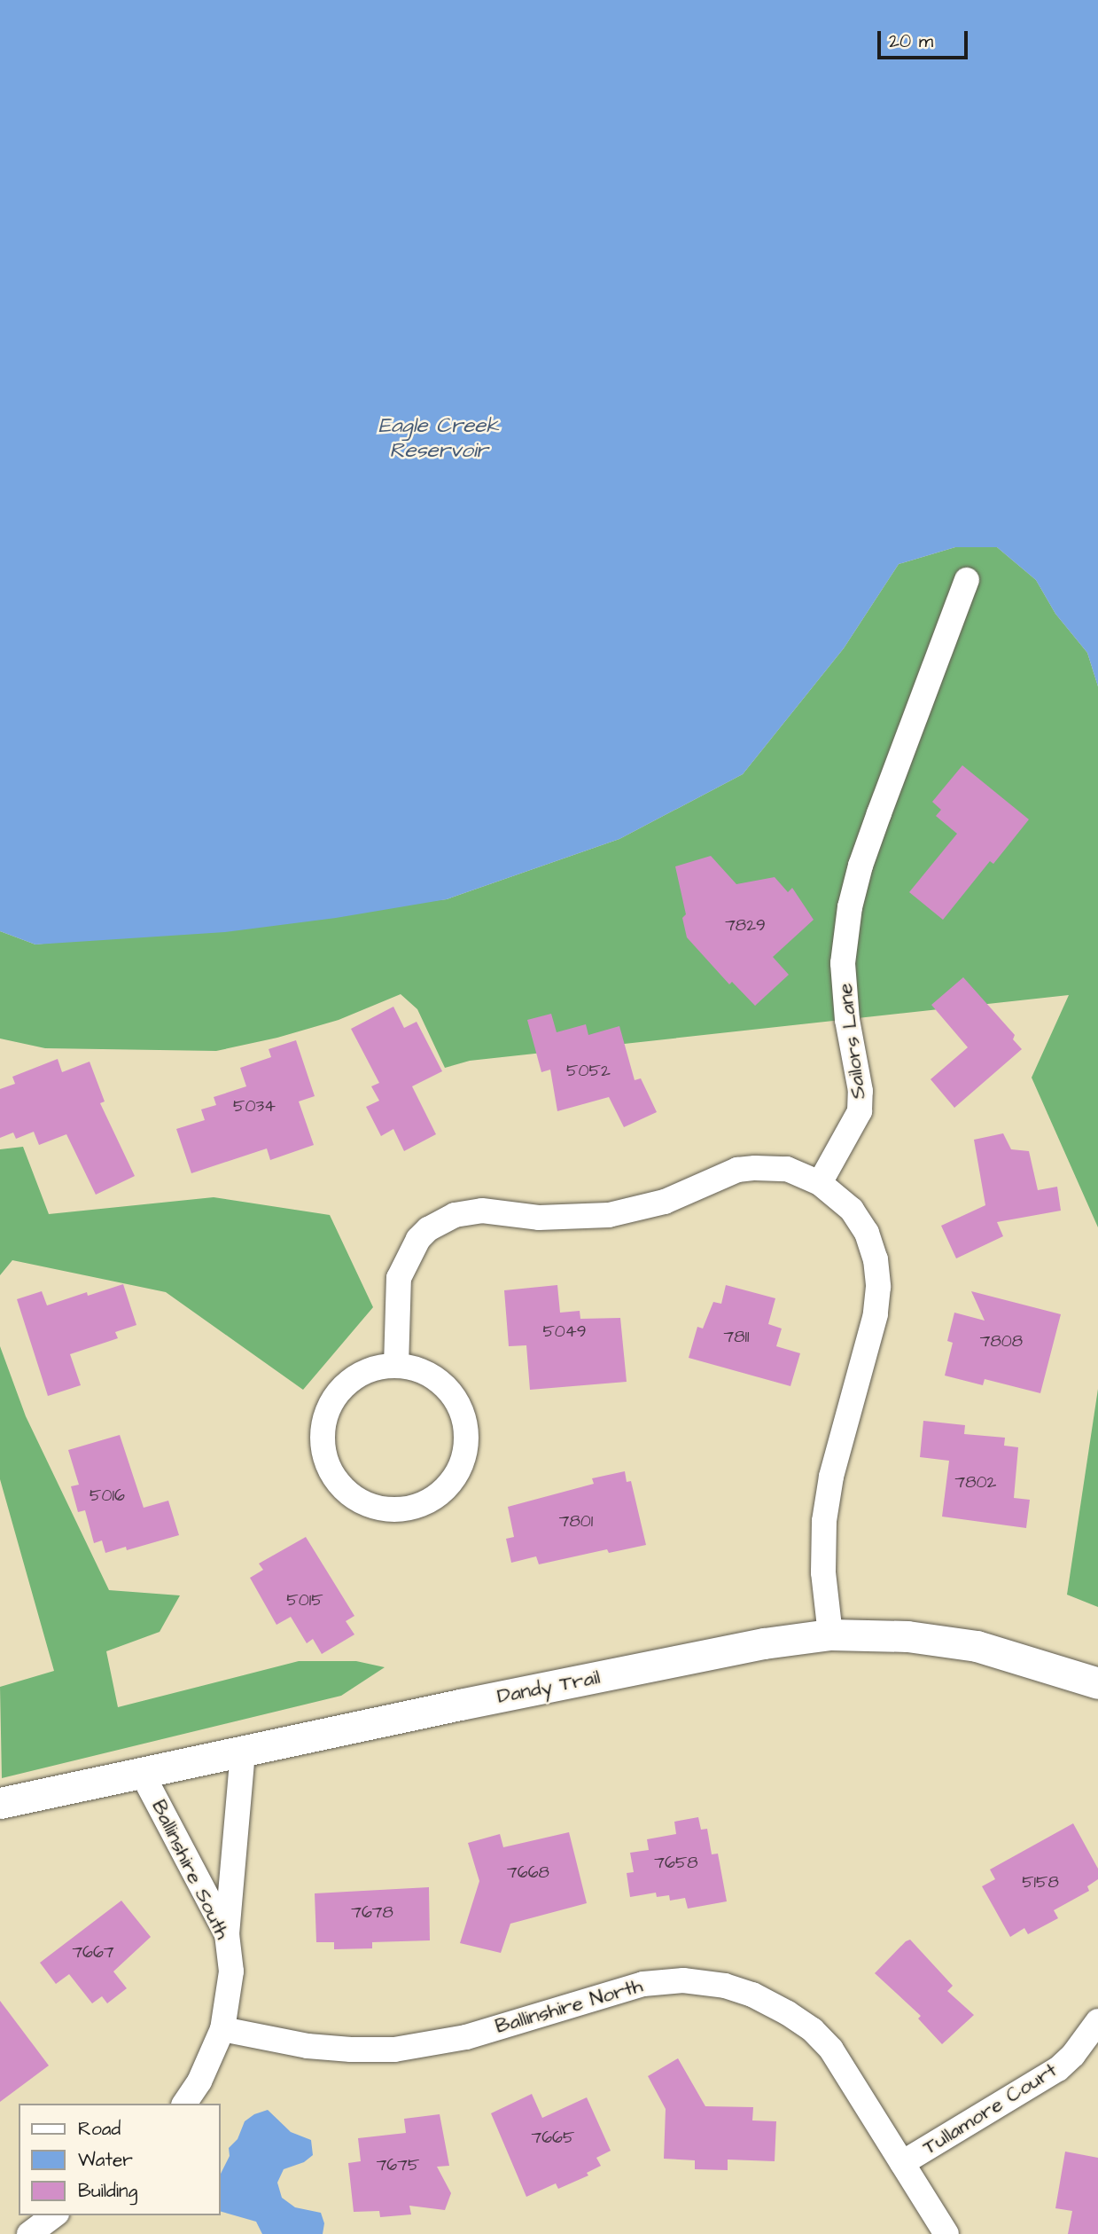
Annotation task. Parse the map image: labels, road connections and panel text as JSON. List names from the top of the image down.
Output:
{
  "streets": {
    "street": [
      "Sailors Lane",
      "Dandy Trail",
      "Ballinshire South",
      "Ballinshire North",
      "Tullamore Court"
    ]
  },
  "crossings": [
    ["Dandy Trail", "Ballinshire South"],
    ["Ballinshire South", "Ballinshire North"],
    ["Ballinshire North", "Tullamore Court"]
  ],
  "water": ["Eagle Creek Reservoir"],
  "house_numbers": [
    "7829",
    "5052",
    "5034",
    "5049",
    "7811",
    "7808",
    "7802",
    "5016",
    "7801",
    "5015",
    "7658",
    "7668",
    "5158",
    "7678",
    "7667",
    "7665",
    "7675"
  ],
  "legend": ["Road", "Water", "Building"],
  "scale_bar": "20 m"
}
